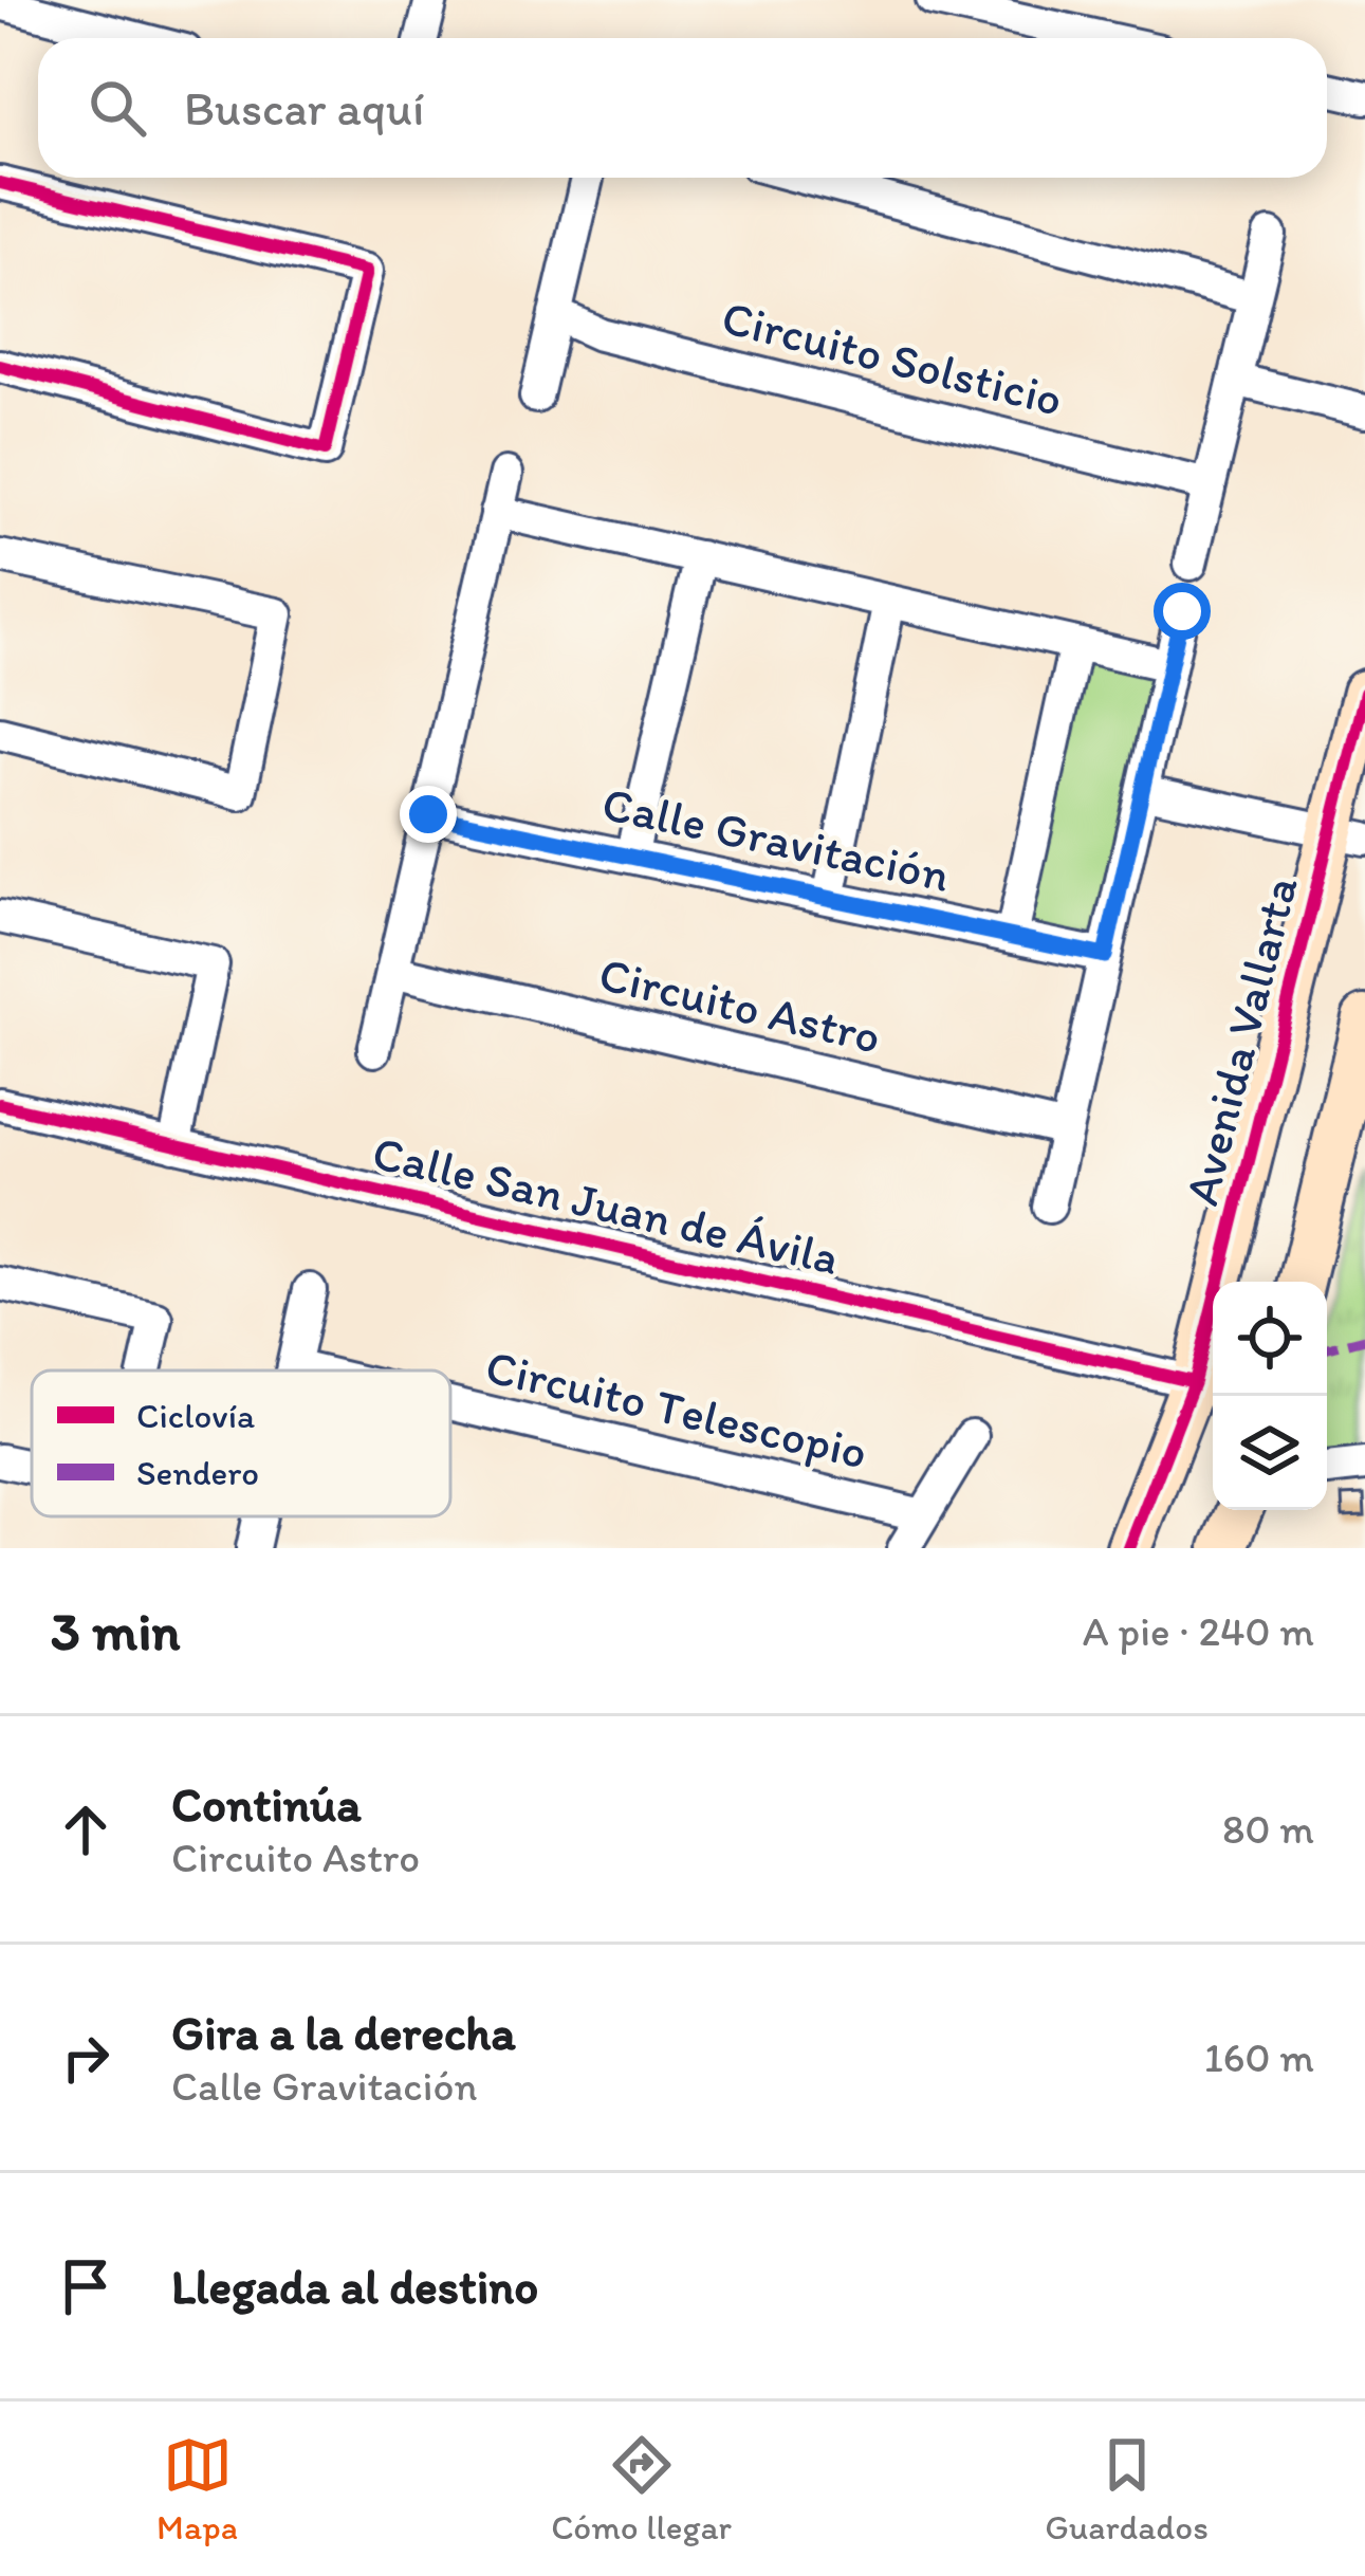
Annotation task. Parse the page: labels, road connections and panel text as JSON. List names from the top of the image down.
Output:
{
  "streets": {
    "street": [
      "Circuito Solsticio",
      "Calle Gravitación",
      "Circuito Astro",
      "Avenida Vallarta",
      "Calle San Juan de Ávila",
      "Circuito Telescopio"
    ]
  },
  "crossings": [
    ["Avenida Vallarta", "Calle San Juan de Ávila"]
  ],
  "legend": ["Ciclovía", "Sendero"],
  "page": {
    "search": "Buscar aquí",
    "heading": ["3 min", "A pie · 240 m"],
    "list": [
      ["Continúa", "Circuito Astro", "80 m"],
      ["Gira a la derecha", "Calle Gravitación", "160 m"],
      "Llegada al destino"
    ],
    "nav": ["Mapa", "Cómo llegar", "Guardados"]
  }
}
